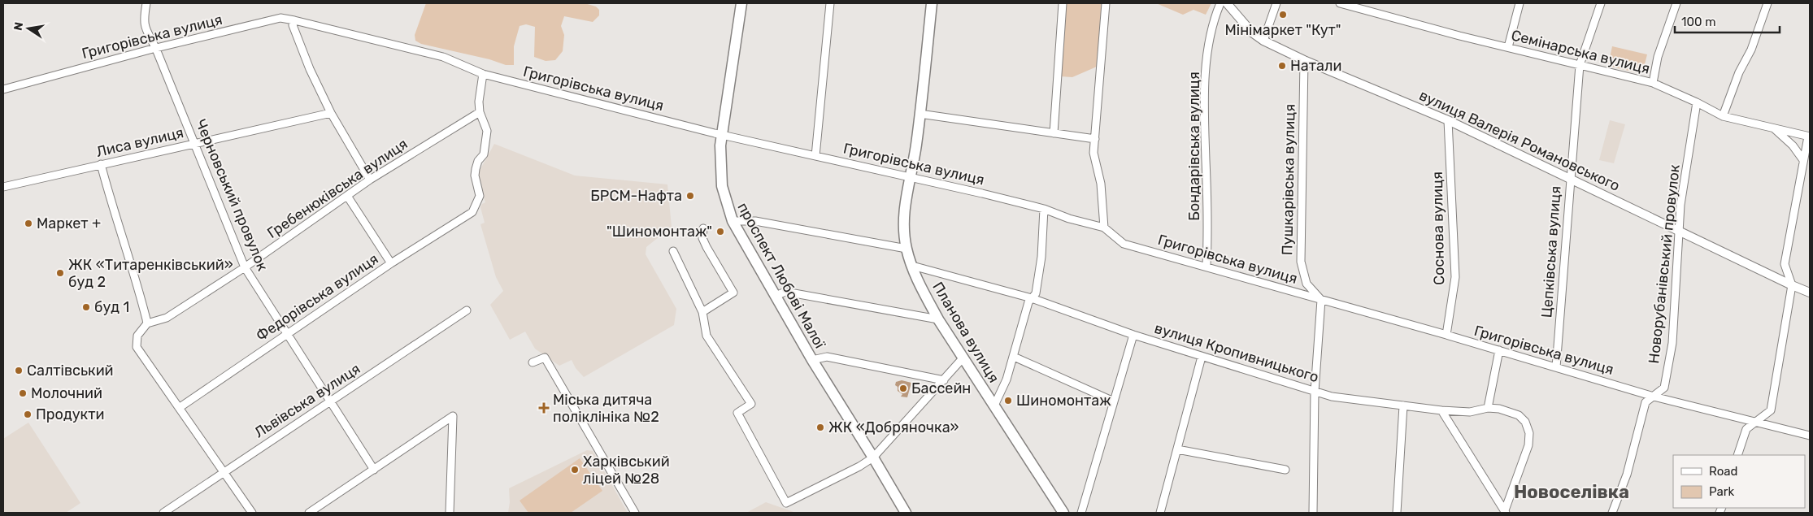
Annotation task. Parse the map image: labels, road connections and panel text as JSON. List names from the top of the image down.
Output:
{
  "streets": {
    "main road": ["проспект Любові Малої", "Планова вулиця"],
    "street": [
      "Григорівська вулиця",
      "Семінарська вулиця",
      "вулиця Валерія Романовського",
      "Лиса вулиця",
      "Бондарівська вулиця",
      "Пушкарівська вулиця",
      "Гребенюківська вулиця",
      "Черновський провулок",
      "Соснова вулиця",
      "Цепківська вулиця",
      "Новорубанівський провулок",
      "Федорівська вулиця",
      "вулиця Кропивницького",
      "Львівська вулиця"
    ]
  },
  "crossings": [
    ["Григорівська вулиця", "Бондарівська вулиця"],
    ["Григорівська вулиця", "Пушкарівська вулиця"],
    ["Григорівська вулиця", "Черновський провулок"],
    ["Григорівська вулиця", "Соснова вулиця"],
    ["Григорівська вулиця", "Цепківська вулиця"],
    ["Григорівська вулиця", "Новорубанівський провулок"],
    ["Григорівська вулиця", "проспект Любові Малої"],
    ["Григорівська вулиця", "Планова вулиця"],
    ["Семінарська вулиця", "Цепківська вулиця"],
    ["Семінарська вулиця", "Новорубанівський провулок"],
    ["вулиця Валерія Романовського", "Пушкарівська вулиця"],
    ["вулиця Валерія Романовського", "Соснова вулиця"],
    ["вулиця Валерія Романовського", "Цепківська вулиця"],
    ["вулиця Валерія Романовського", "Новорубанівський провулок"],
    ["Лиса вулиця", "Черновський провулок"],
    ["Гребенюківська вулиця", "Черновський провулок"],
    ["Гребенюківська вулиця", "Федорівська вулиця"],
    ["Черновський провулок", "Федорівська вулиця"],
    ["Черновський провулок", "Львівська вулиця"],
    ["Планова вулиця", "вулиця Кропивницького"]
  ],
  "districts": ["Новоселівка"],
  "places": {
    "other": [
      "Мінімаркет \"Кут\"",
      "Натали",
      "БРСМ-Нафта",
      "Маркет +",
      "\"Шиномонтаж\"",
      "ЖК «Титаренківський» буд 2",
      "буд 1",
      "Салтівський",
      "Бассейн",
      "Молочний",
      "Шиномонтаж",
      "Продукти",
      "ЖК «Добряночка»",
      "Харківський ліцей №28"
    ],
    "health": ["Міська дитяча поліклініка №2"]
  },
  "legend": ["Road", "Park"],
  "scale_bar": "100 m",
  "north": "left"
}
